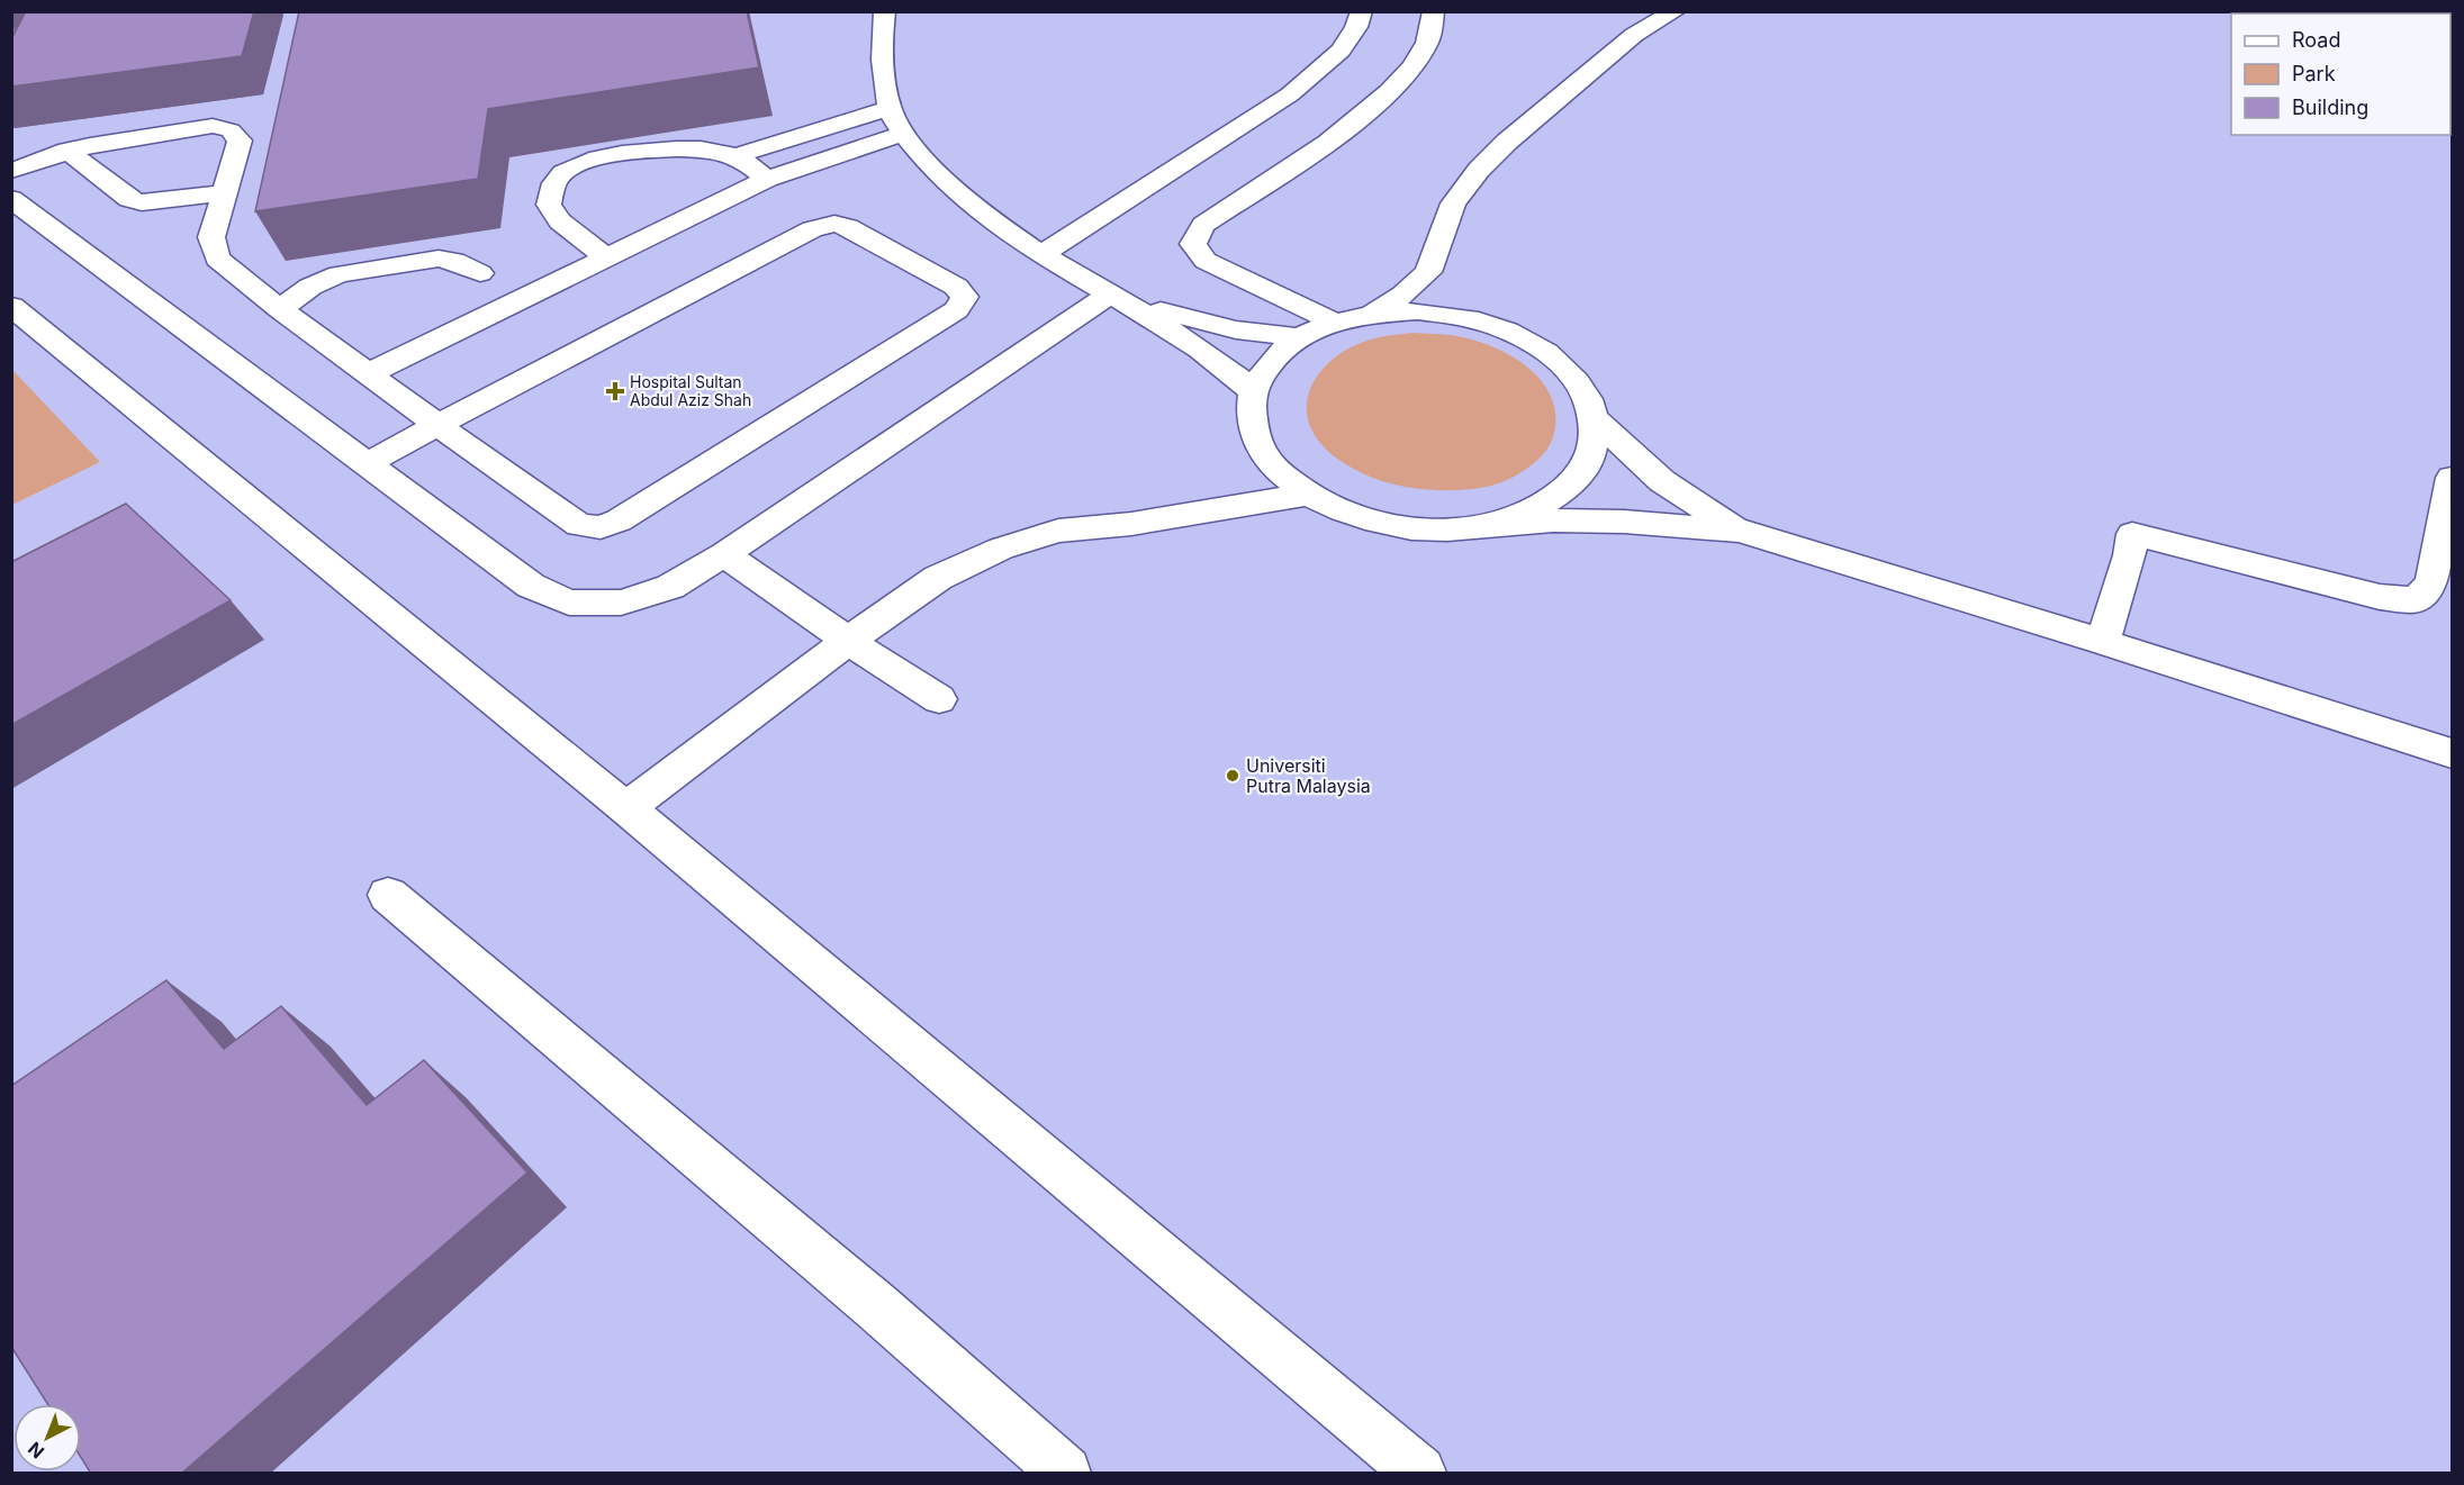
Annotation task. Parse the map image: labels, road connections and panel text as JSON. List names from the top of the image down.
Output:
{
  "places": {
    "health": ["Hospital Sultan Abdul Aziz Shah"],
    "other": ["Universiti Putra Malaysia"]
  },
  "legend": ["Road", "Park", "Building"],
  "north": "bottom left"
}
